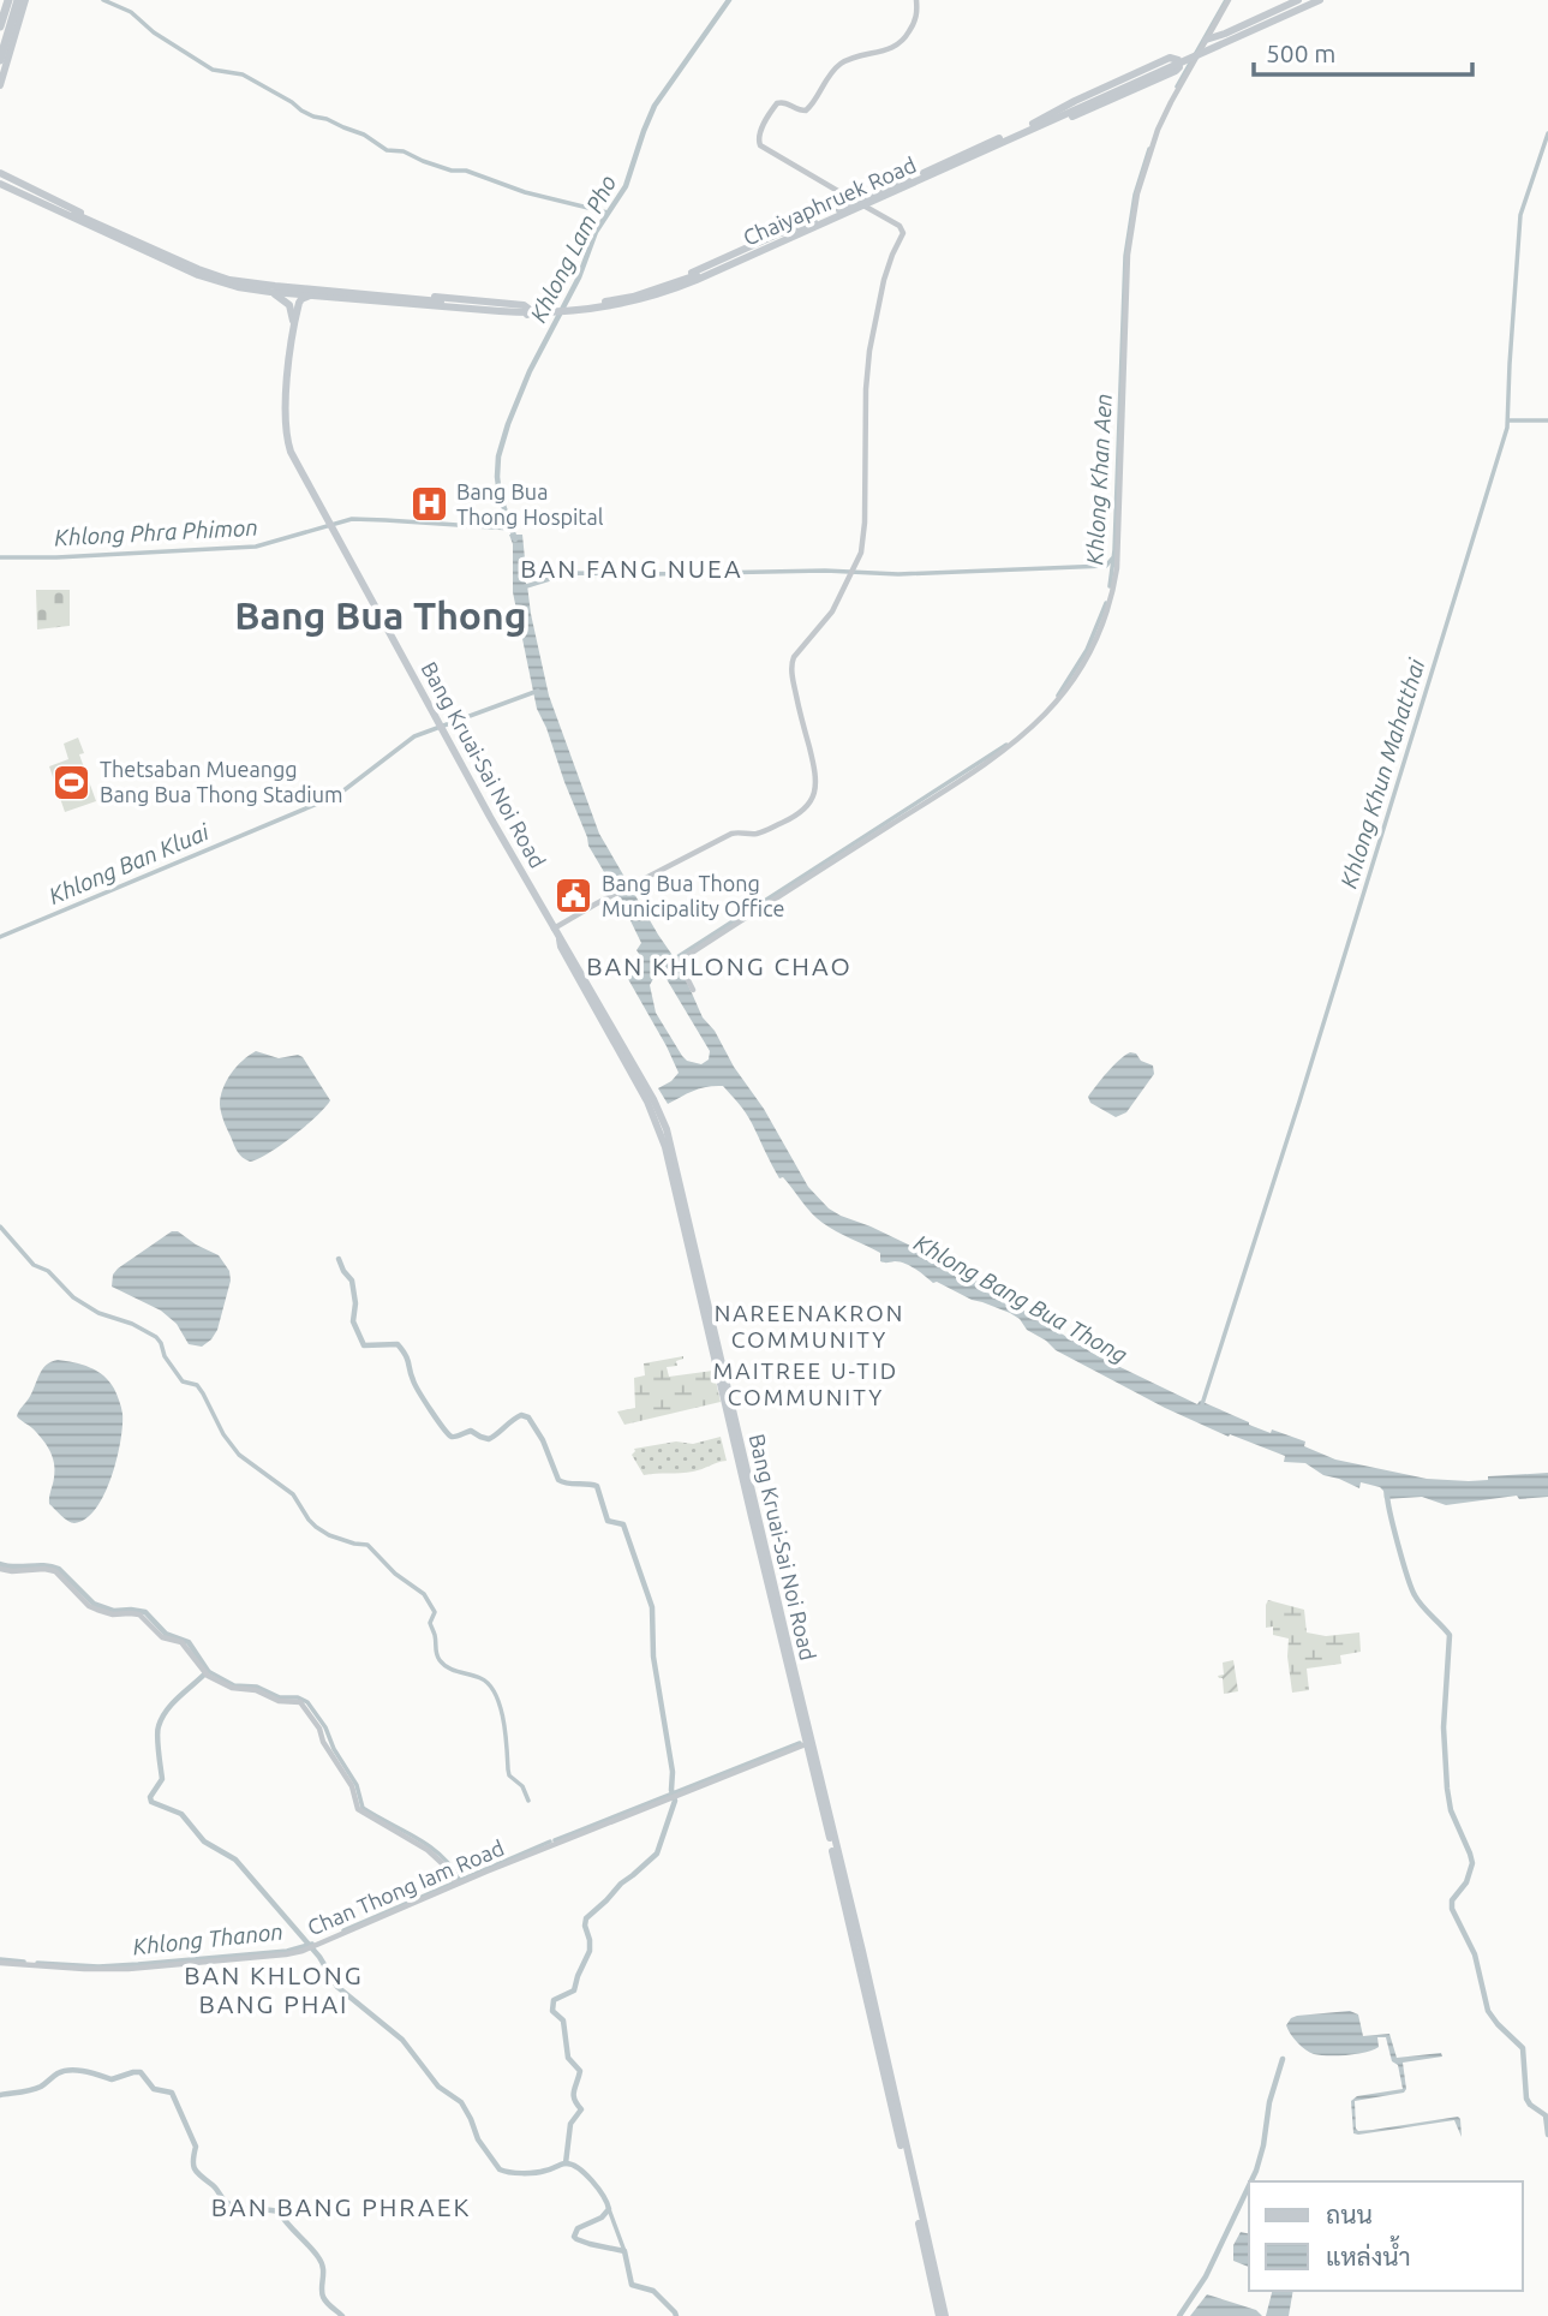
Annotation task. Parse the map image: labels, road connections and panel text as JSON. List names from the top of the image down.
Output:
{
  "streets": {
    "main road": ["Chaiyaphruek Road", "Bang Kruai-Sai Noi Road"],
    "street": ["Chan Thong Iam Road"]
  },
  "crossings": [
    ["Bang Kruai-Sai Noi Road", "Chan Thong Iam Road"]
  ],
  "districts": [
    "BAN FANG NUEA",
    "Bang Bua Thong",
    "BAN KHLONG CHAO",
    "NAREENAKRON COMMUNITY",
    "MAITREE U-TID COMMUNITY",
    "BAN KHLONG BANG PHAI",
    "BAN BANG PHRAEK"
  ],
  "water": [
    "Khlong Lam Pho",
    "Khlong Khan Aen",
    "Khlong Phra Phimon",
    "Khlong Khun Mahatthai",
    "Khlong Ban Kluai",
    "Khlong Bang Bua Thong",
    "Khlong Thanon"
  ],
  "places": {
    "hospital": ["Bang Bua Thong Hospital"],
    "sports": ["Thetsaban Mueangg Bang Bua Thong Stadium"],
    "public building": ["Bang Bua Thong Municipality Office"]
  },
  "legend": ["ถนน", "แหล่งน้ำ"],
  "scale_bar": "500 m"
}
